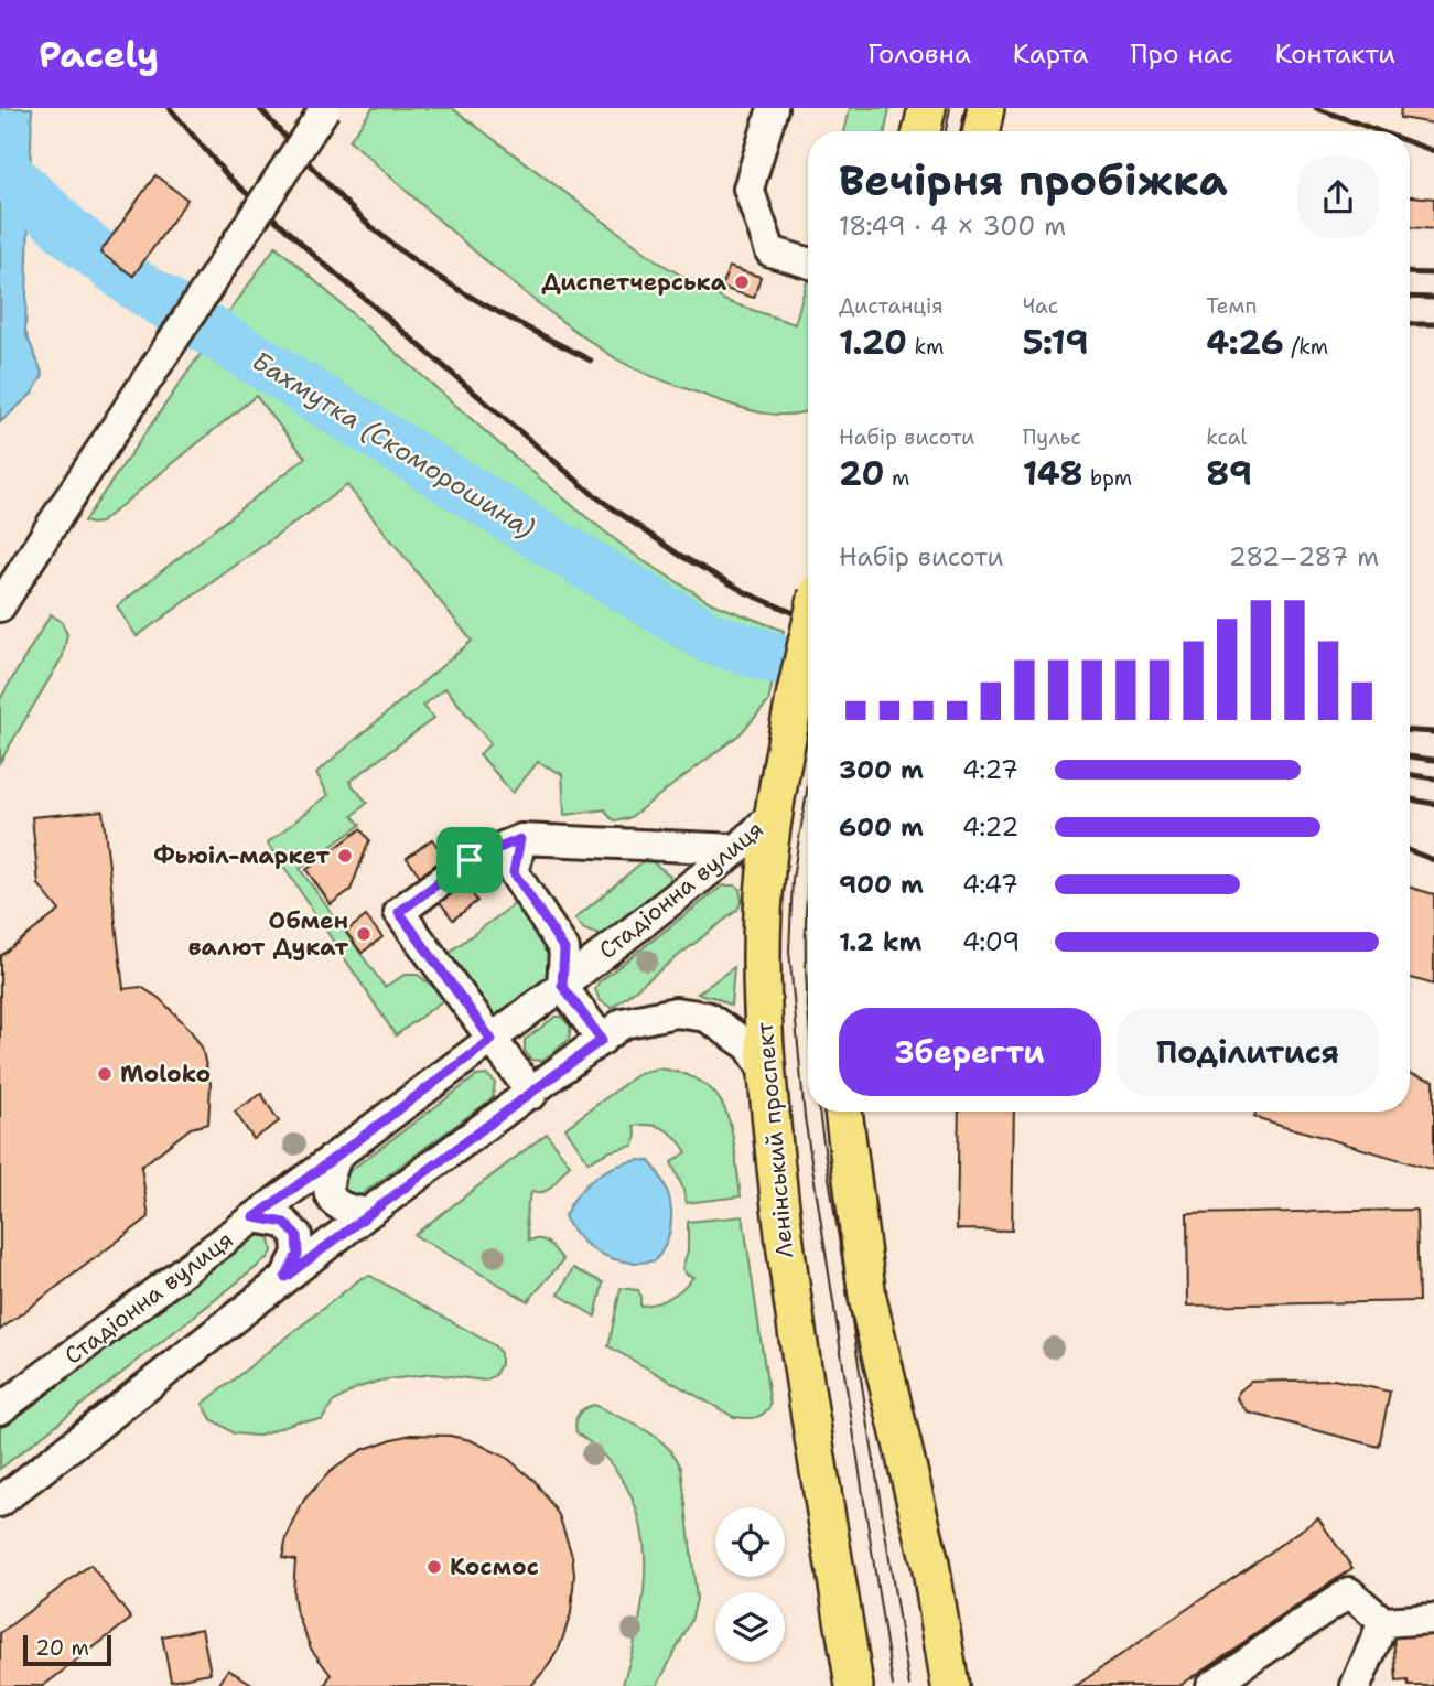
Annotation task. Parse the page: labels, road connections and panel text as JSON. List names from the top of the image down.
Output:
{
  "streets": {
    "main road": ["Ленінський проспект"],
    "street": ["Стадіонна вулиця"]
  },
  "crossings": [
    ["Стадіонна вулиця", "Ленінський проспект"]
  ],
  "water": ["Бахмутка (Скоморошина)"],
  "places": [
    "Диспетчерська",
    "Фьюіл-маркет",
    "Обмен валют Дукат",
    "Moloko",
    "Космос"
  ],
  "scale_bar": "20 m",
  "page": {
    "header": "Pacely",
    "nav": [
      "Головна",
      "Карта",
      "Про нас",
      "Контакти"
    ],
    "heading": ["Вечірня пробіжка", "18:49 · 4 × 300 m"],
    "stats": [
      ["Дистанція", "1.20 km"],
      ["Час", "5:19"],
      ["Темп", "4:26 /km"],
      ["Набір висоти", "20 m"],
      ["Пульс", "148 bpm"],
      ["kcal", "89"]
    ],
    "chart": ["Набір висоти", "282–287 m"],
    "list": [
      {
        "name": "300 m",
        "note": "4:27"
      },
      {
        "name": "600 m",
        "note": "4:22"
      },
      {
        "name": "900 m",
        "note": "4:47"
      },
      {
        "name": "1.2 km",
        "note": "4:09"
      }
    ],
    "buttons": ["Зберегти", "Поділитися"],
    "scale": "20 m"
  }
}
